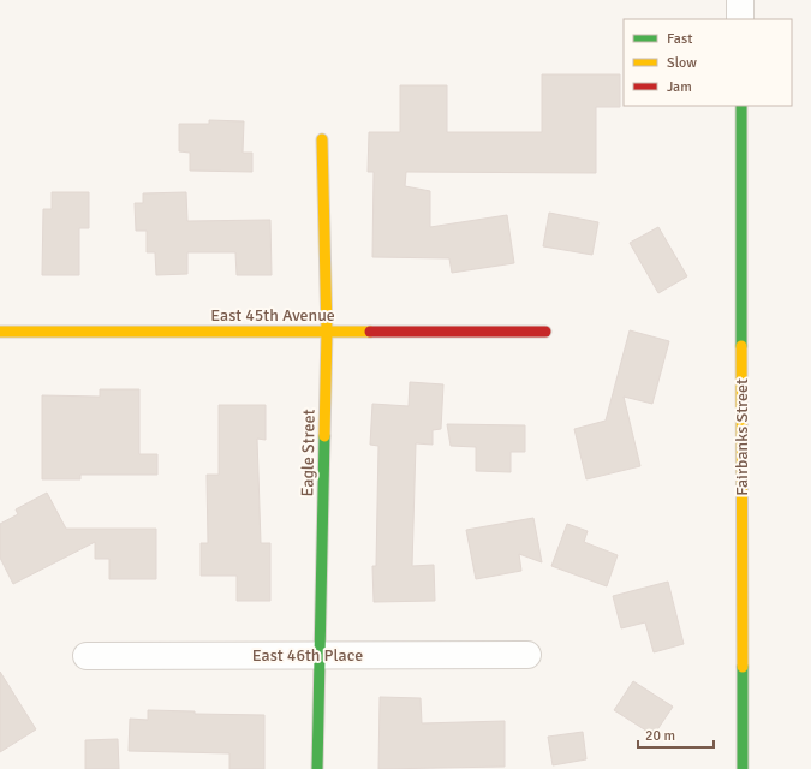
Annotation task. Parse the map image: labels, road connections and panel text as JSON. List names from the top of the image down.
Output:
{
  "streets": {
    "street": [
      "East 45th Avenue",
      "Fairbanks Street",
      "Eagle Street",
      "East 46th Place"
    ]
  },
  "crossings": [
    ["East 45th Avenue", "Eagle Street"],
    ["Eagle Street", "East 46th Place"]
  ],
  "legend": ["Fast", "Slow", "Jam"],
  "scale_bar": "20 m"
}
